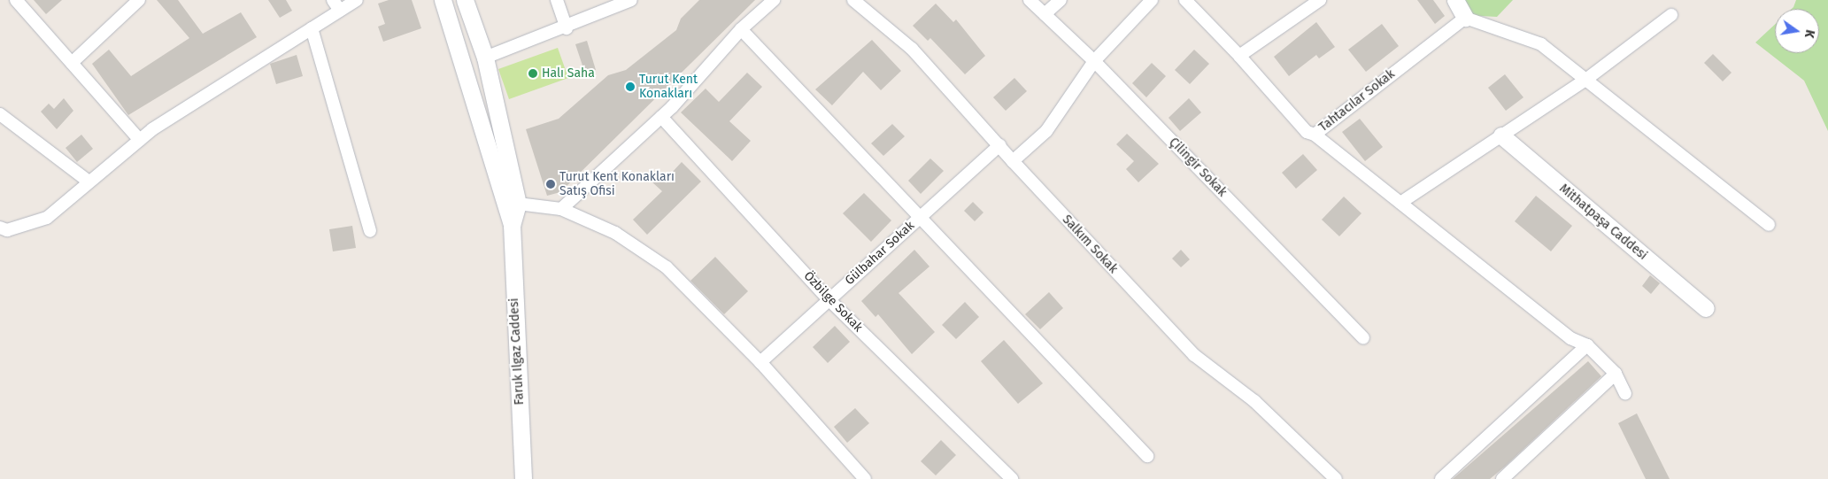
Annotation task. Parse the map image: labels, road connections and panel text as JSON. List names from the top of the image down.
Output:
{
  "streets": {
    "street": [
      "Tahtacılar Sokak",
      "Çilingir Sokak",
      "Mithatpaşa Caddesi",
      "Salkım Sokak",
      "Gülbahar Sokak",
      "Özbilge Sokak",
      "Faruk Ilgaz Caddesi"
    ]
  },
  "crossings": [
    ["Salkım Sokak", "Gülbahar Sokak"],
    ["Gülbahar Sokak", "Özbilge Sokak"]
  ],
  "places": ["Halı Saha", "Turut Kent Konakları", "Turut Kent Konakları Satış Ofisi"],
  "north": "right"
}
